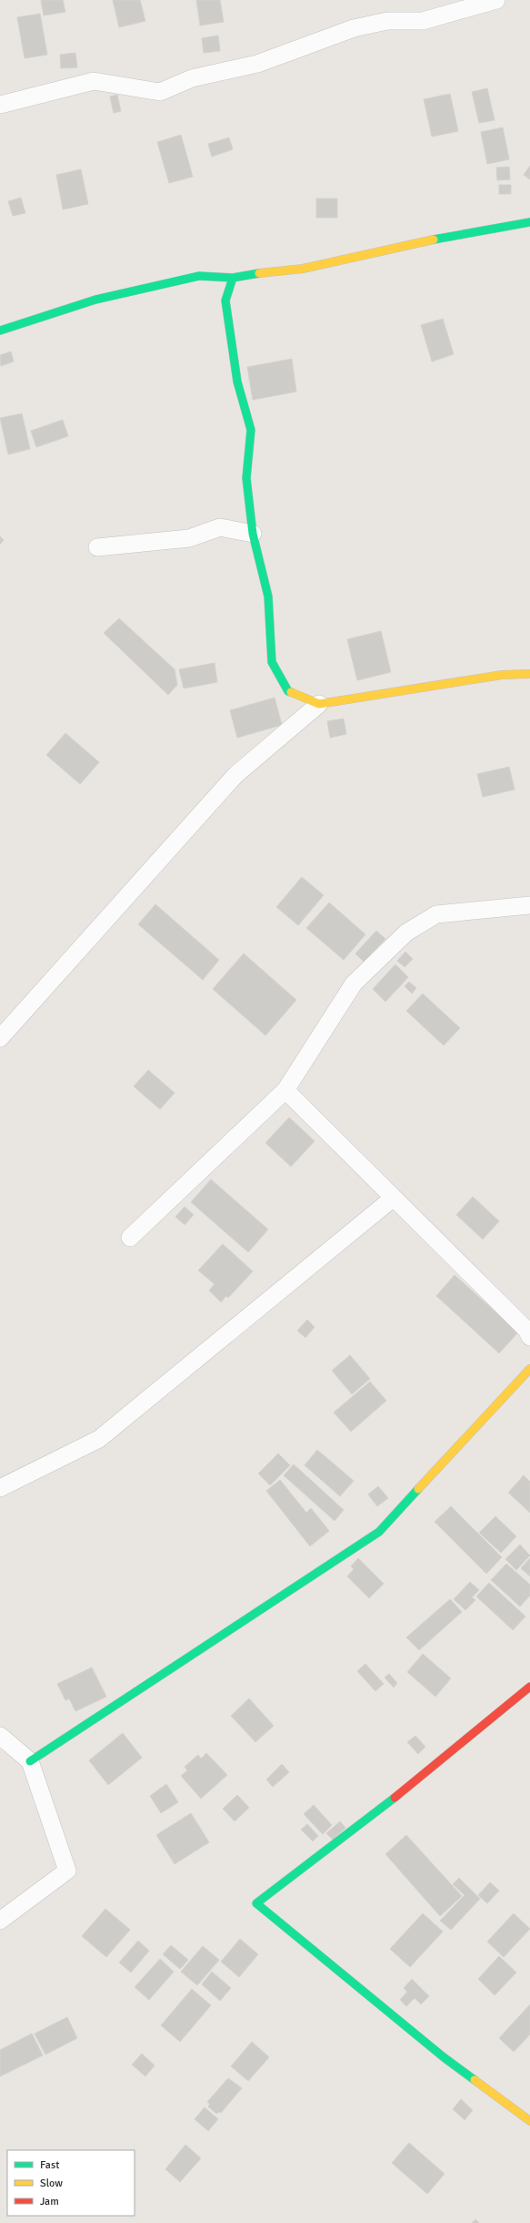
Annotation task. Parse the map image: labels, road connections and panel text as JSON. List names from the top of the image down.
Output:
{
  "legend": ["Fast", "Slow", "Jam"]
}
